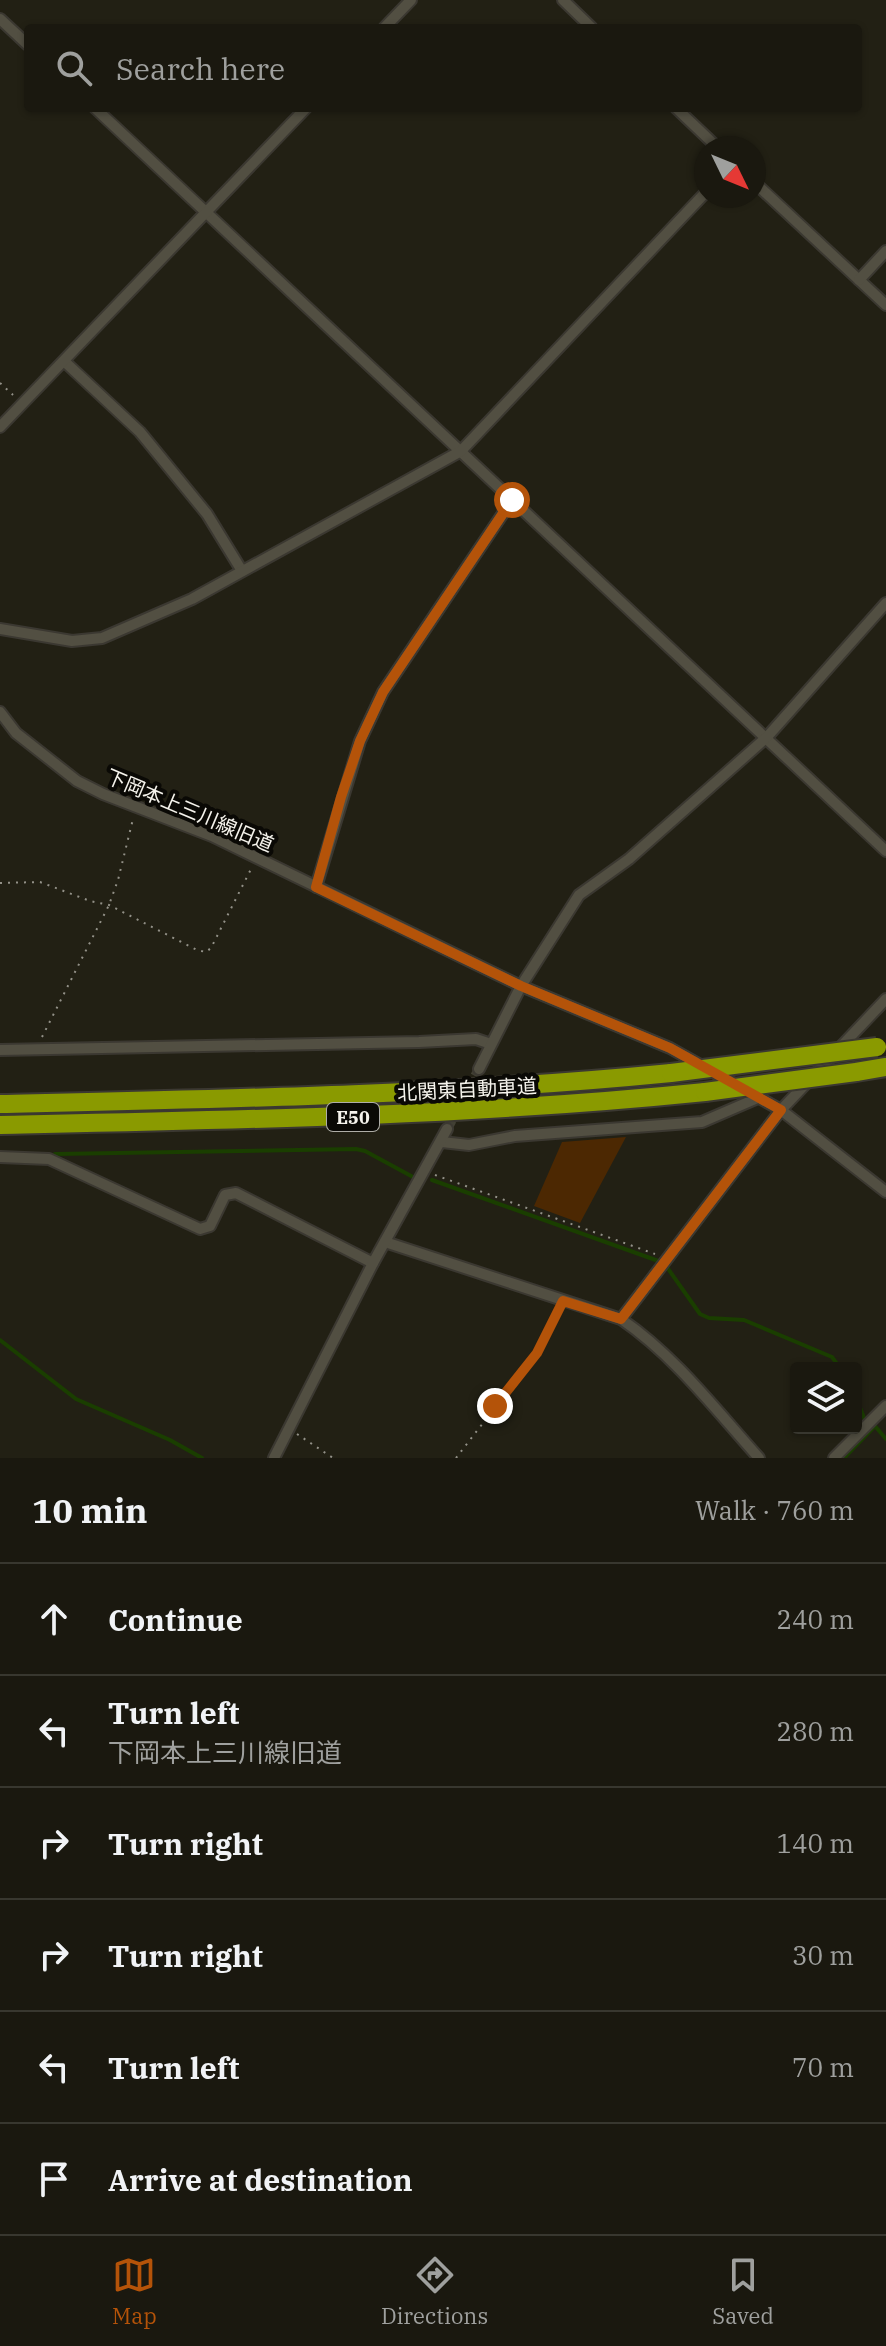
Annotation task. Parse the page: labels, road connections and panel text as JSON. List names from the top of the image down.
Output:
{
  "streets": {
    "highway": ["北関東自動車道", "E50"],
    "street": ["下岡本上三川線旧道"]
  },
  "north": "bottom right",
  "page": {
    "search": "Search here",
    "heading": ["10 min", "Walk · 760 m"],
    "list": [
      ["Continue", "240 m"],
      ["Turn left", "下岡本上三川線旧道", "280 m"],
      ["Turn right", "140 m"],
      ["Turn right", "30 m"],
      ["Turn left", "70 m"],
      "Arrive at destination"
    ],
    "nav": ["Map", "Directions", "Saved"]
  }
}
